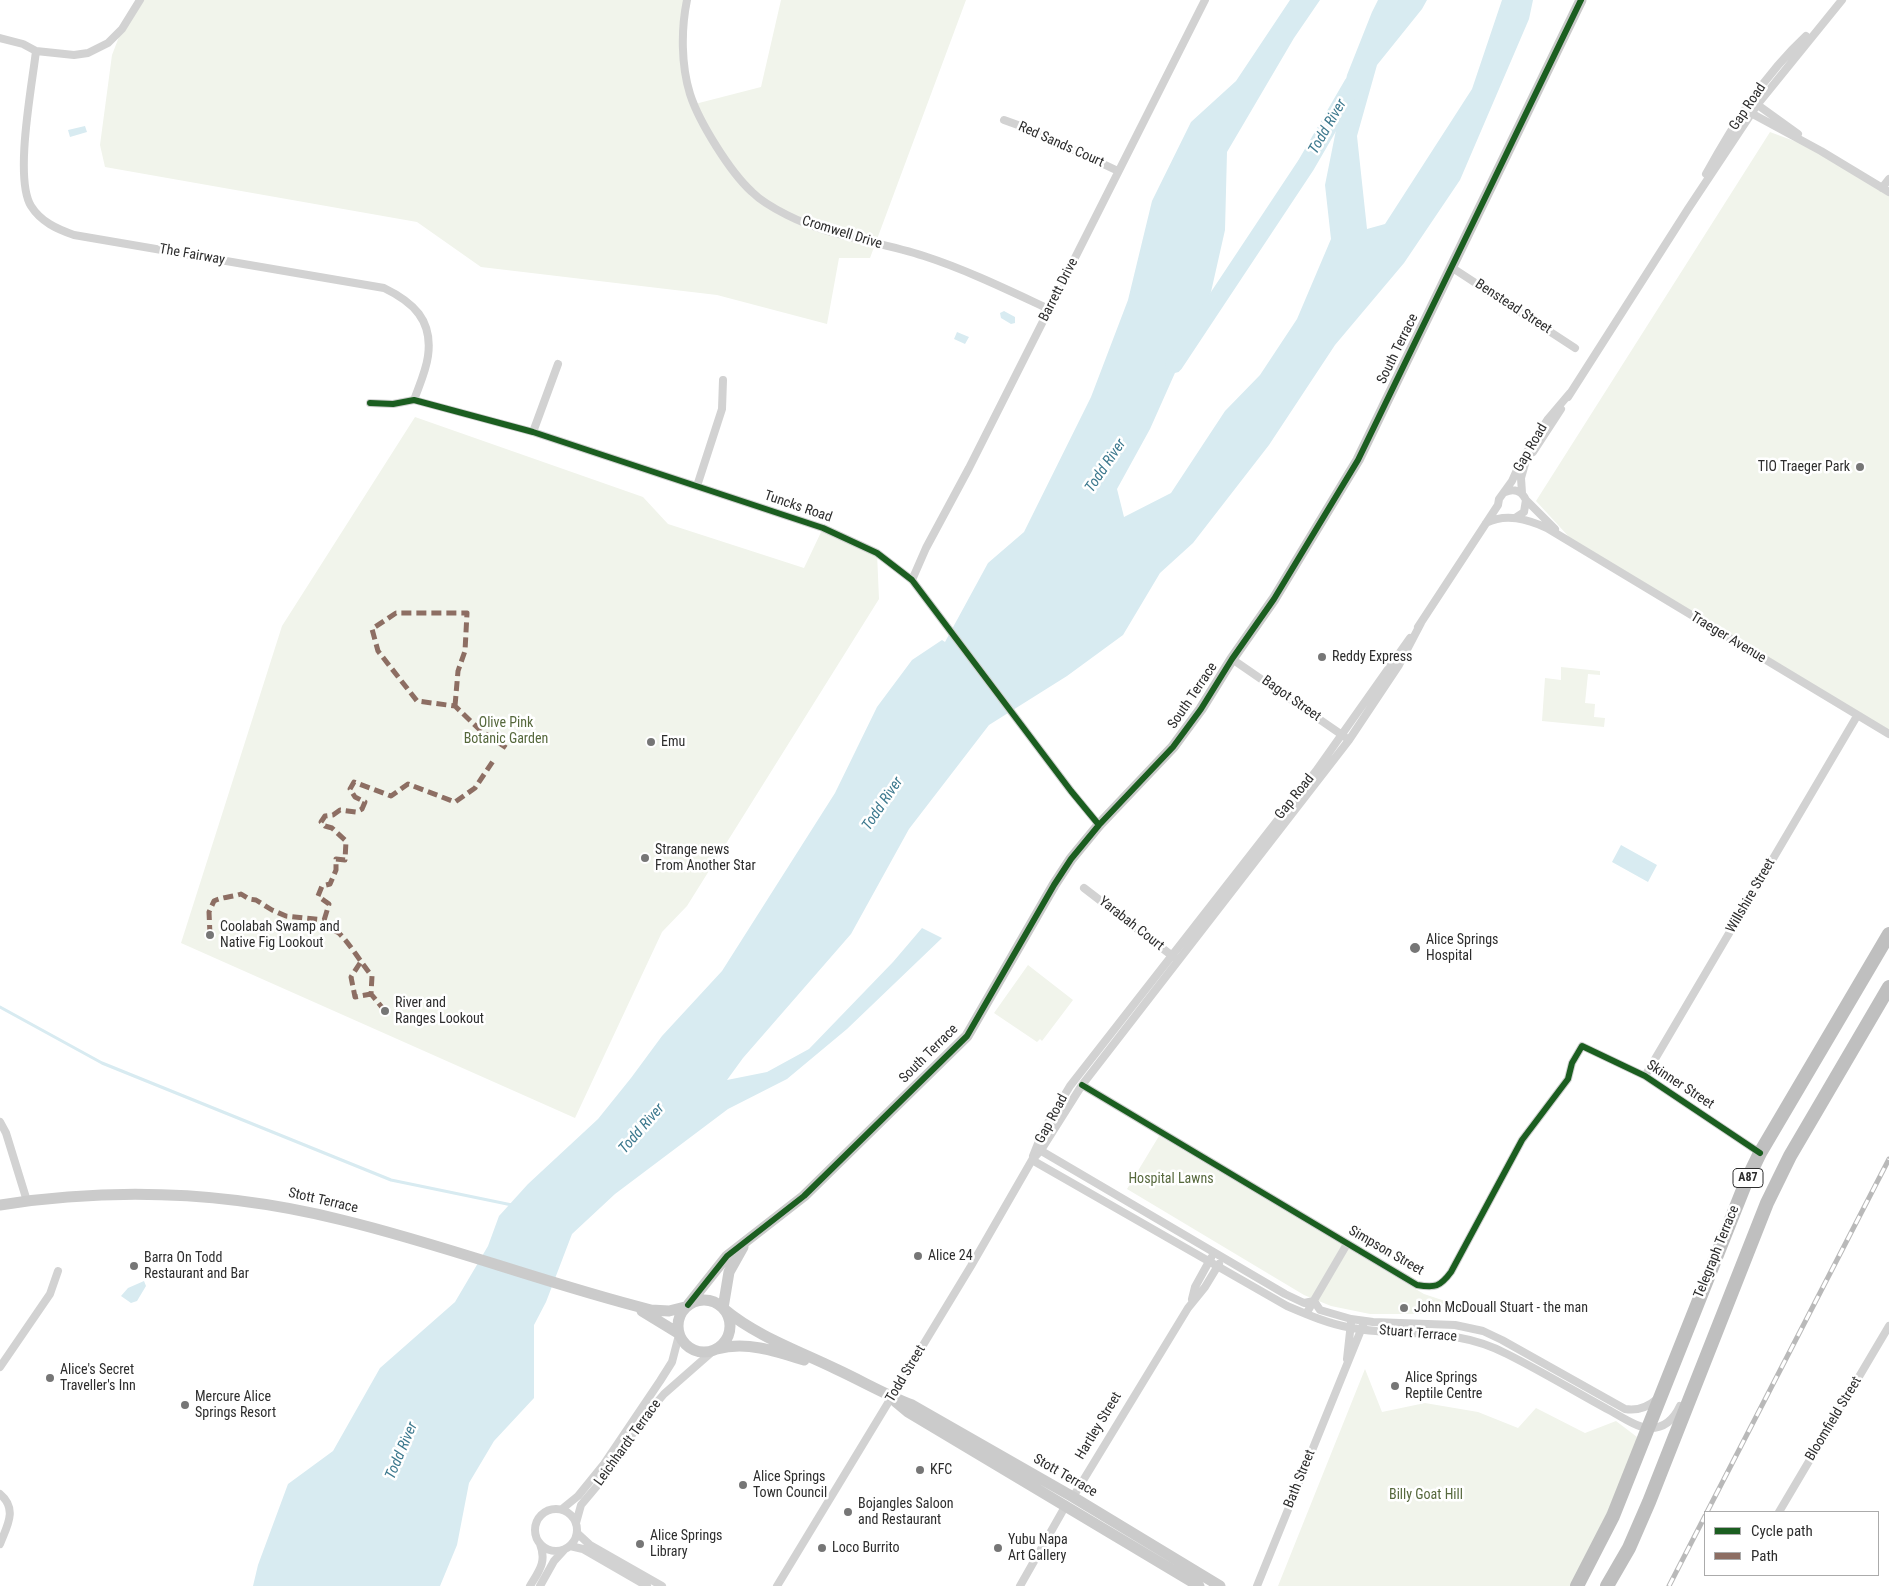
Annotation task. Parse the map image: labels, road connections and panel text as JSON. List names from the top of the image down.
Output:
{
  "streets": {
    "highway": ["A87", "Telegraph Terrace"],
    "main road": ["South Terrace", "Stott Terrace"],
    "street": [
      "Gap Road",
      "Red Sands Court",
      "Cromwell Drive",
      "The Fairway",
      "Barrett Drive",
      "Benstead Street",
      "Tuncks Road",
      "Traeger Avenue",
      "Bagot Street",
      "Willshire Street",
      "Yarabah Court",
      "Skinner Street",
      "Simpson Street",
      "Stuart Terrace",
      "Todd Street",
      "Bloomfield Street",
      "Hartley Street",
      "Leichhardt Terrace",
      "Bath Street"
    ]
  },
  "crossings": [
    ["Gap Road", "Traeger Avenue"],
    ["Gap Road", "Bagot Street"],
    ["Gap Road", "Yarabah Court"],
    ["Gap Road", "Simpson Street"],
    ["Gap Road", "Stuart Terrace"],
    ["Gap Road", "Todd Street"],
    ["Red Sands Court", "Barrett Drive"],
    ["Cromwell Drive", "Barrett Drive"],
    ["The Fairway", "Tuncks Road"],
    ["Barrett Drive", "Tuncks Road"],
    ["Benstead Street", "South Terrace"],
    ["South Terrace", "Tuncks Road"],
    ["South Terrace", "Bagot Street"],
    ["South Terrace", "Stott Terrace"],
    ["South Terrace", "Leichhardt Terrace"],
    ["Traeger Avenue", "Willshire Street"],
    ["Willshire Street", "Skinner Street"],
    ["Skinner Street", "Simpson Street"],
    ["Skinner Street", "Telegraph Terrace"],
    ["Stott Terrace", "Todd Street"],
    ["Stott Terrace", "Hartley Street"],
    ["Stott Terrace", "Leichhardt Terrace"],
    ["Telegraph Terrace", "Stuart Terrace"],
    ["Stuart Terrace", "Todd Street"],
    ["Stuart Terrace", "Hartley Street"],
    ["Stuart Terrace", "Bath Street"]
  ],
  "water": ["Todd River"],
  "parks": ["Olive Pink Botanic Garden", "Hospital Lawns", "Billy Goat Hill"],
  "places": [
    "TIO Traeger Park",
    "Reddy Express",
    "Emu",
    "Strange news From Another Star",
    "Coolabah Swamp and Native Fig Lookout",
    "Alice Springs Hospital",
    "River and Ranges Lookout",
    "Alice 24",
    "Barra On Todd Restaurant and Bar",
    "John McDouall Stuart - the man",
    "Alice's Secret Traveller's Inn",
    "Alice Springs Reptile Centre",
    "Mercure Alice Springs Resort",
    "KFC",
    "Alice Springs Town Council",
    "Bojangles Saloon and Restaurant",
    "Alice Springs Library",
    "Loco Burrito",
    "Yubu Napa Art Gallery"
  ],
  "legend": ["Cycle path", "Path"]
}
